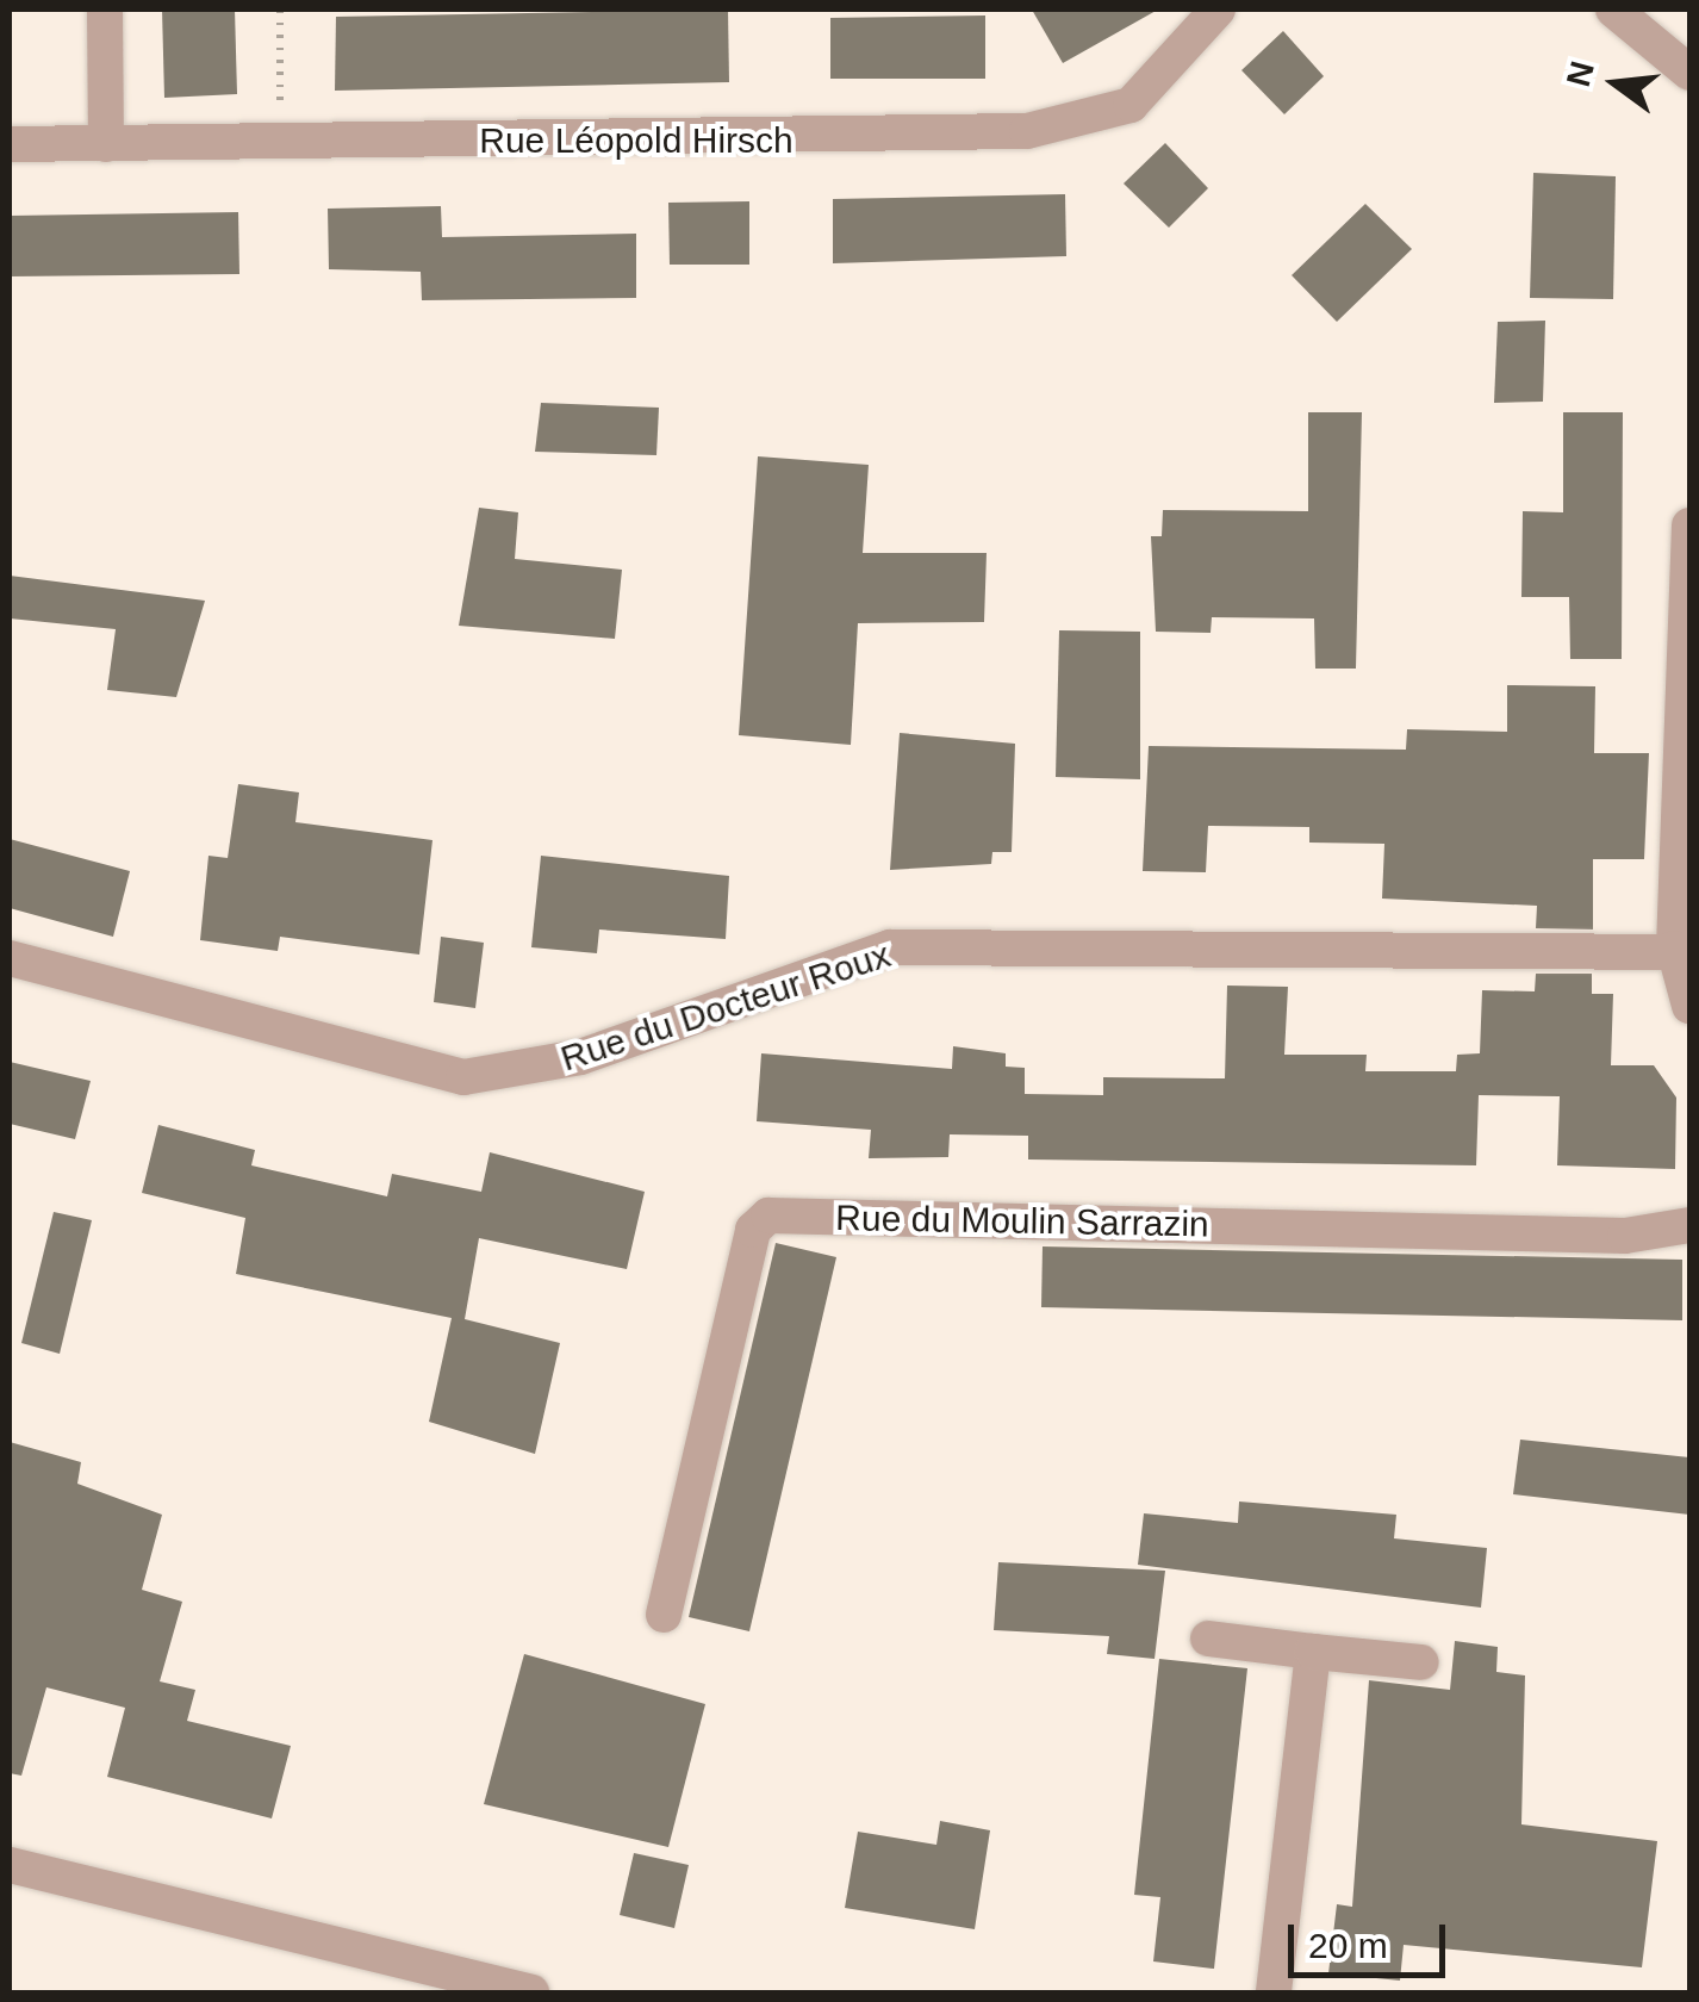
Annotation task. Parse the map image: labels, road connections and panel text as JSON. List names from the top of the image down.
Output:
{
  "streets": {
    "street": ["Rue Léopold Hirsch", "Rue du Docteur Roux", "Rue du Moulin Sarrazin"]
  },
  "scale_bar": "20 m",
  "north": "left"
}
